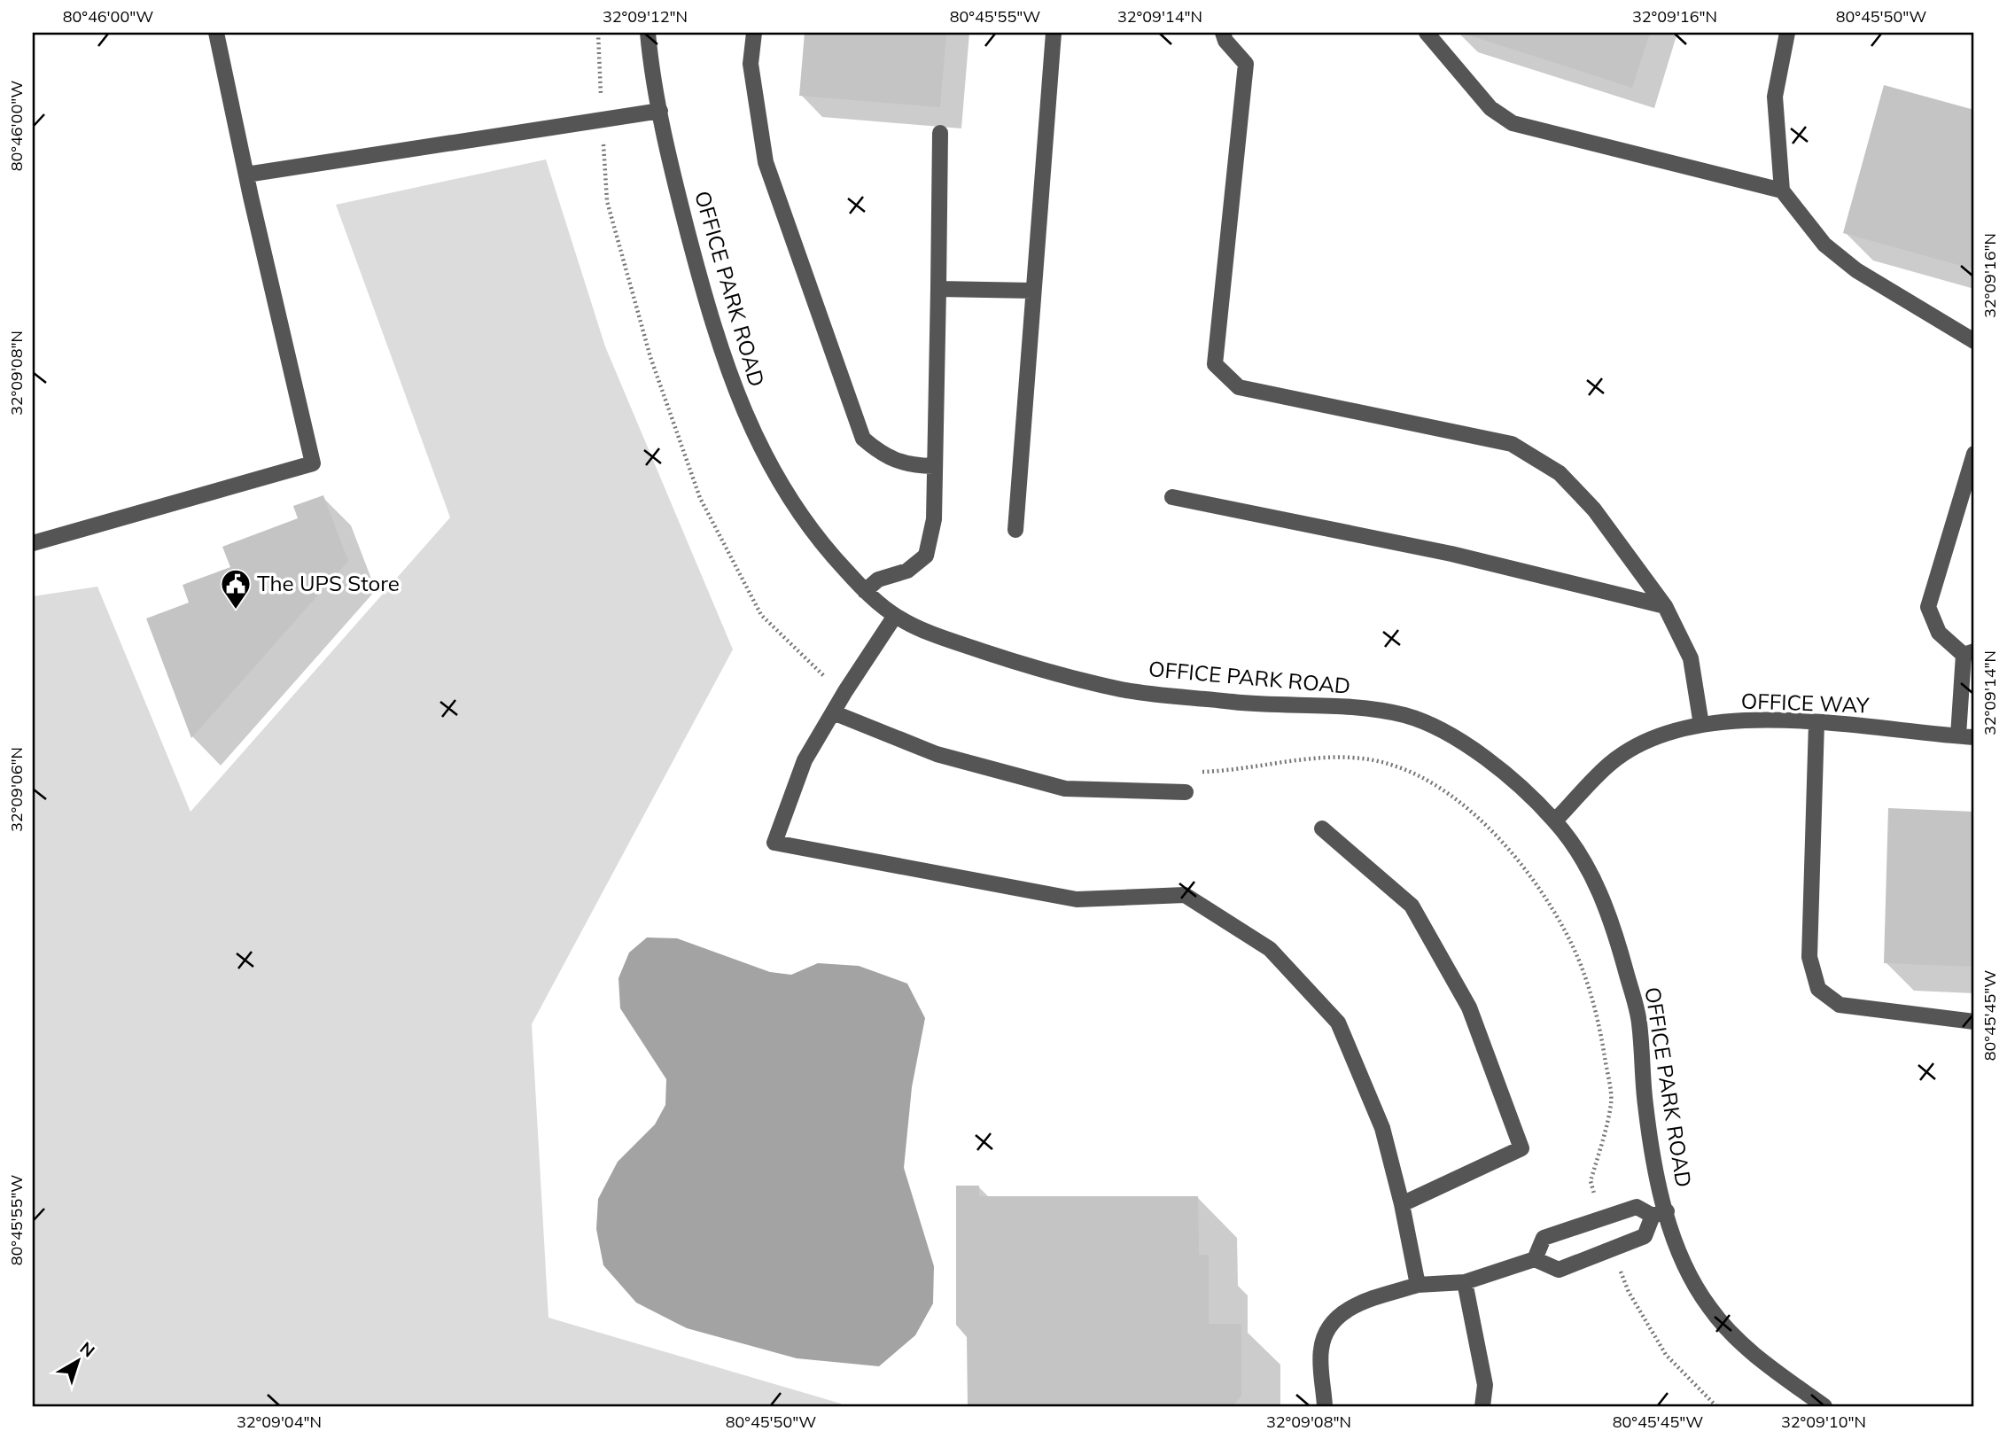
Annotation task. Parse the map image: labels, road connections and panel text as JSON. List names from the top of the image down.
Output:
{
  "streets": {
    "street": ["OFFICE PARK ROAD", "OFFICE WAY"]
  },
  "crossings": [
    ["OFFICE PARK ROAD", "OFFICE WAY"]
  ],
  "places": {
    "public building": ["The UPS Store"]
  },
  "north": "top right",
  "coordinates": [
    "80°46'00\"W",
    "32°09'12\"N",
    "80°45'55\"W",
    "32°09'14\"N",
    "32°09'16\"N",
    "80°45'50\"W",
    "32°09'08\"N",
    "32°09'06\"N",
    "80°45'45\"W",
    "32°09'04\"N",
    "32°09'10\"N"
  ]
}
